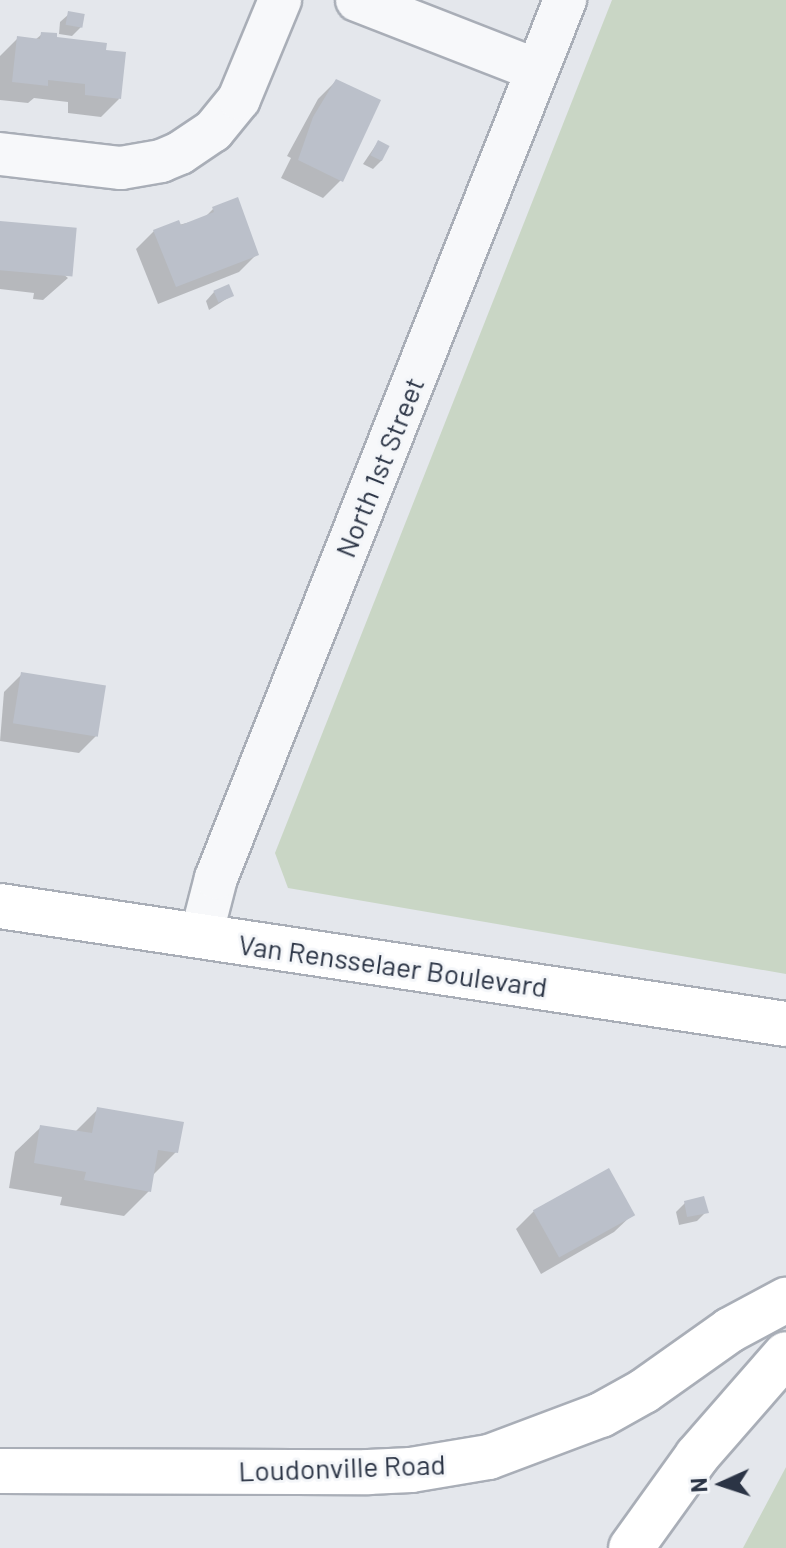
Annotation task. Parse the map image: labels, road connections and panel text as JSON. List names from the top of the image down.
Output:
{
  "streets": {
    "street": ["North 1st Street", "Van Rensselaer Boulevard", "Loudonville Road"]
  },
  "crossings": [
    ["North 1st Street", "Van Rensselaer Boulevard"]
  ],
  "north": "left"
}
